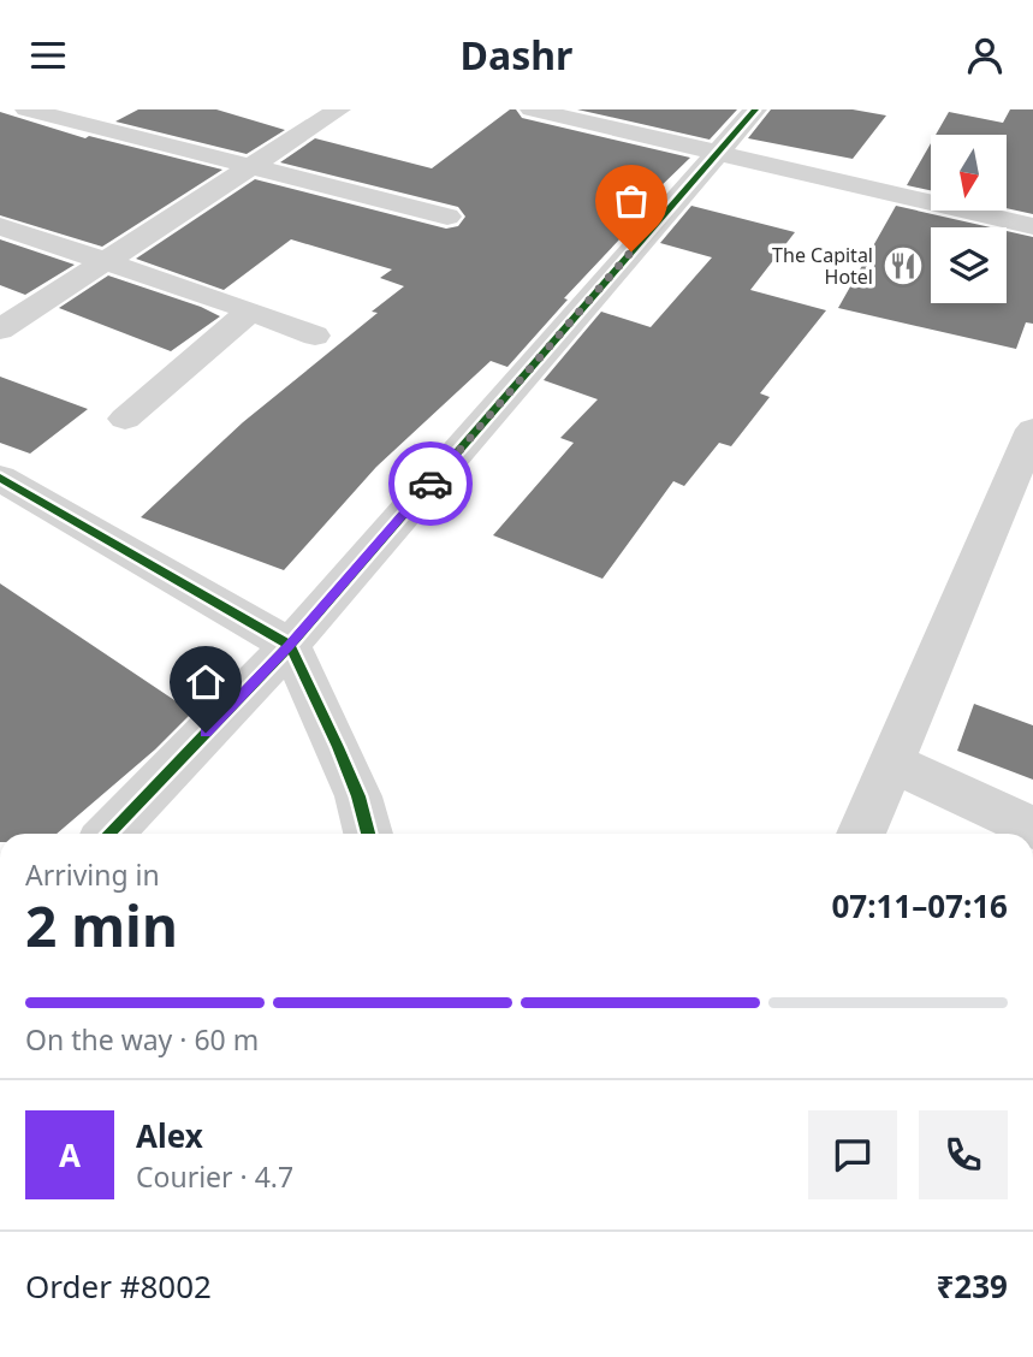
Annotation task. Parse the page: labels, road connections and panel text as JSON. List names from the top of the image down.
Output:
{
  "places": {
    "restaurant": ["The Capital Hotel"]
  },
  "north": "bottom",
  "page": {
    "header": "Dashr",
    "heading": ["2 min", "Arriving in", "07:11–07:16"],
    "panel": [
      "Alex",
      "Courier · 4.7",
      "Order #8002",
      "₹239"
    ],
    "bar": "On the way · 60 m",
    "round": "A"
  }
}
